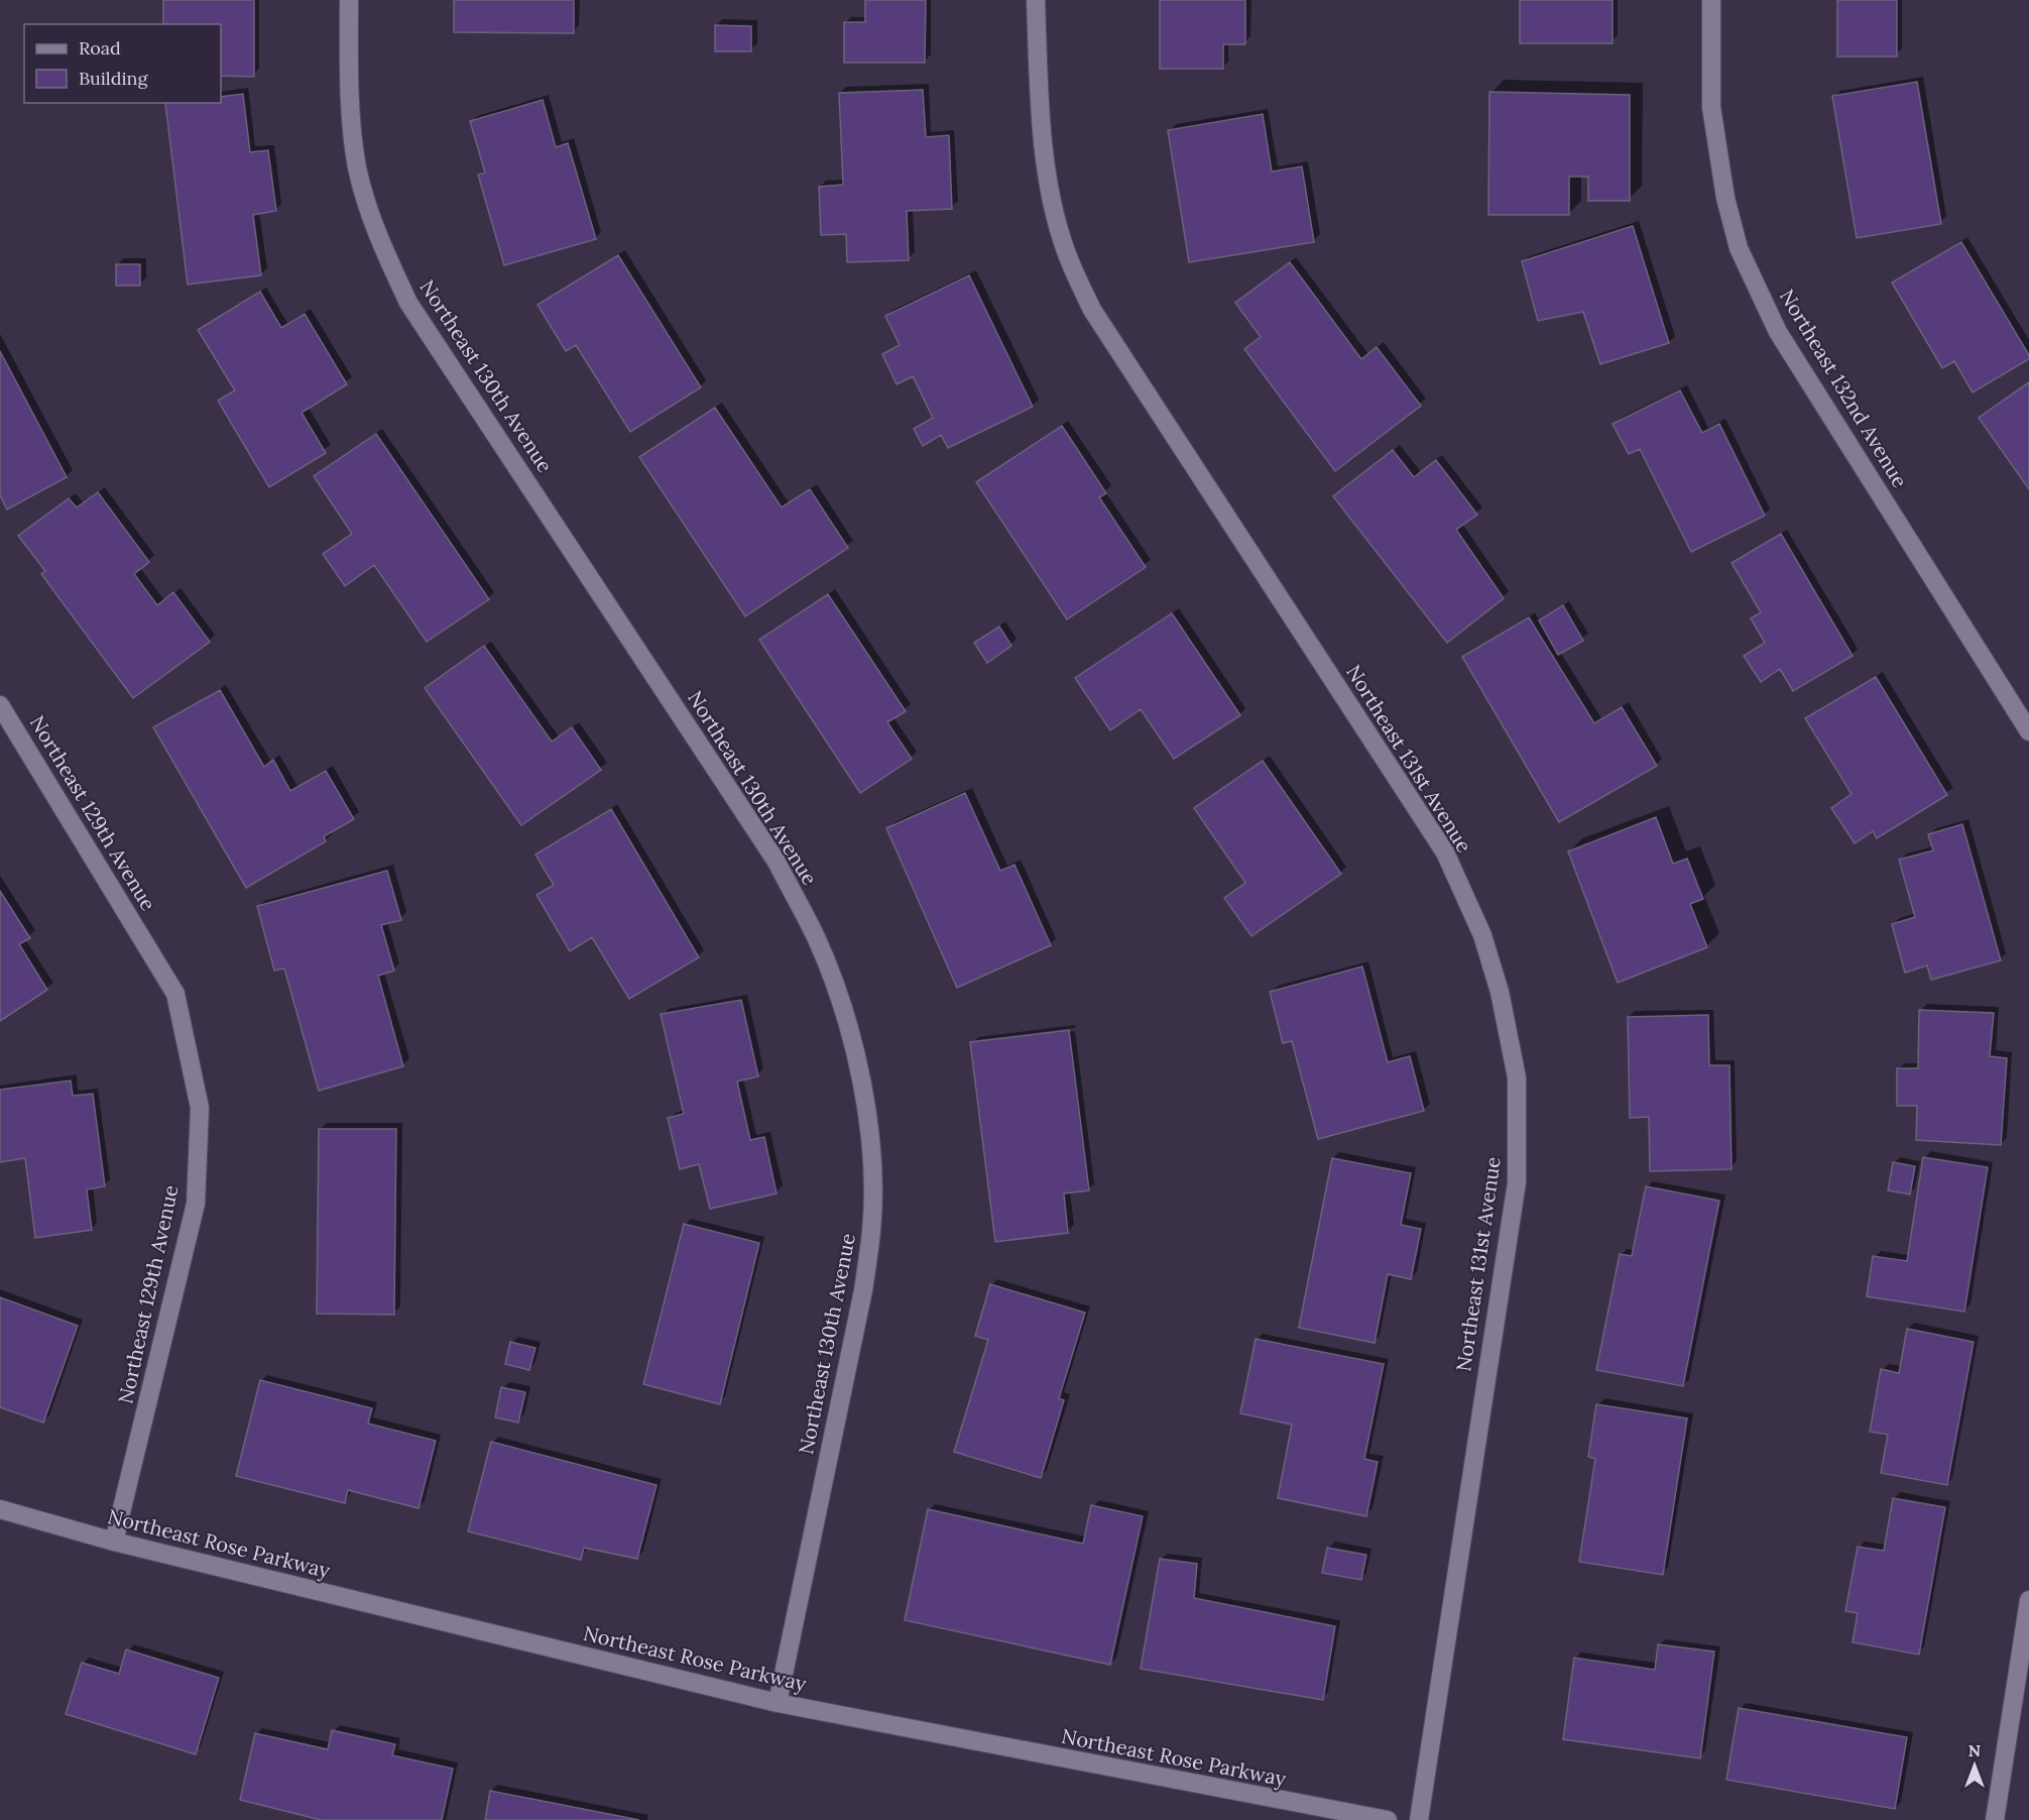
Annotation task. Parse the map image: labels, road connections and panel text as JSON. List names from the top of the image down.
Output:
{
  "streets": {
    "street": [
      "Northeast 130th Avenue",
      "Northeast 132nd Avenue",
      "Northeast 131st Avenue",
      "Northeast 129th Avenue",
      "Northeast Rose Parkway"
    ]
  },
  "crossings": [
    ["Northeast 130th Avenue", "Northeast Rose Parkway"],
    ["Northeast 129th Avenue", "Northeast Rose Parkway"]
  ],
  "legend": ["Road", "Building"],
  "north": "top"
}
